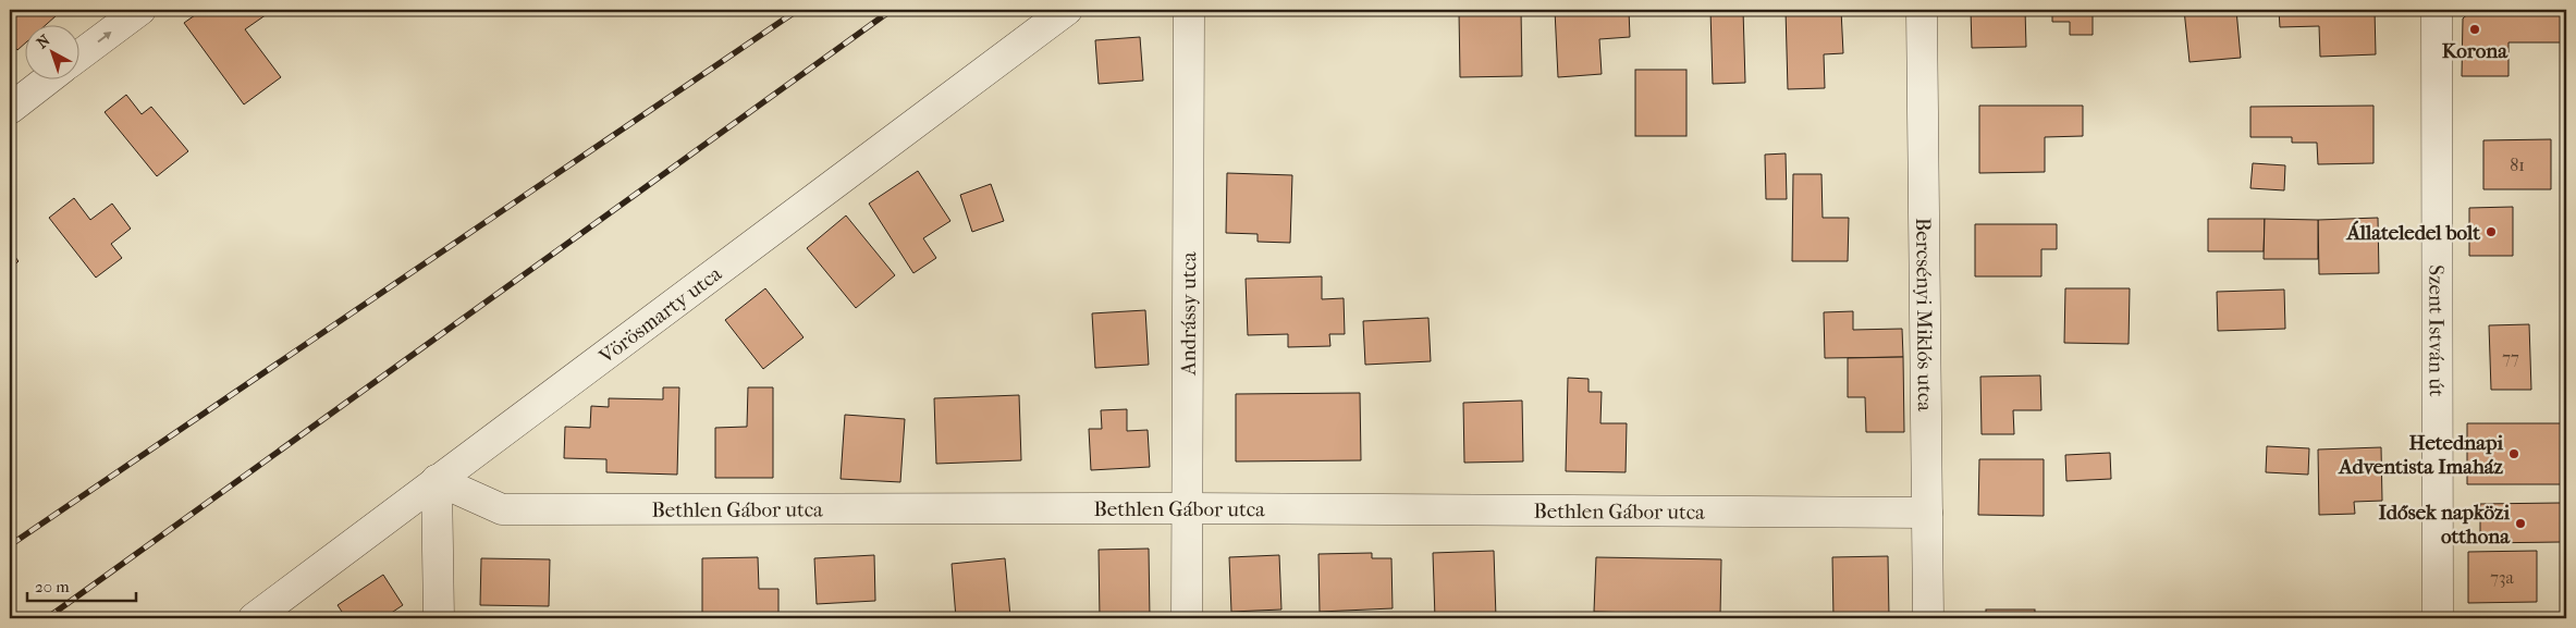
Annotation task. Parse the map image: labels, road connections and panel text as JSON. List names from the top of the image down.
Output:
{
  "streets": {
    "street": [
      "Vörösmarty utca",
      "Andrássy utca",
      "Bercsényi Miklós utca",
      "Szent István út",
      "Bethlen Gábor utca"
    ]
  },
  "crossings": [
    ["Vörösmarty utca", "Bethlen Gábor utca"],
    ["Andrássy utca", "Bethlen Gábor utca"],
    ["Bercsényi Miklós utca", "Bethlen Gábor utca"]
  ],
  "places": [
    "Korona",
    "Állateledel bolt",
    "Hetednapi Adventista Imaház",
    "Idősek napközi otthona"
  ],
  "house_numbers": ["81", "77", "73a"],
  "scale_bar": "20 m",
  "north": "top left"
}
